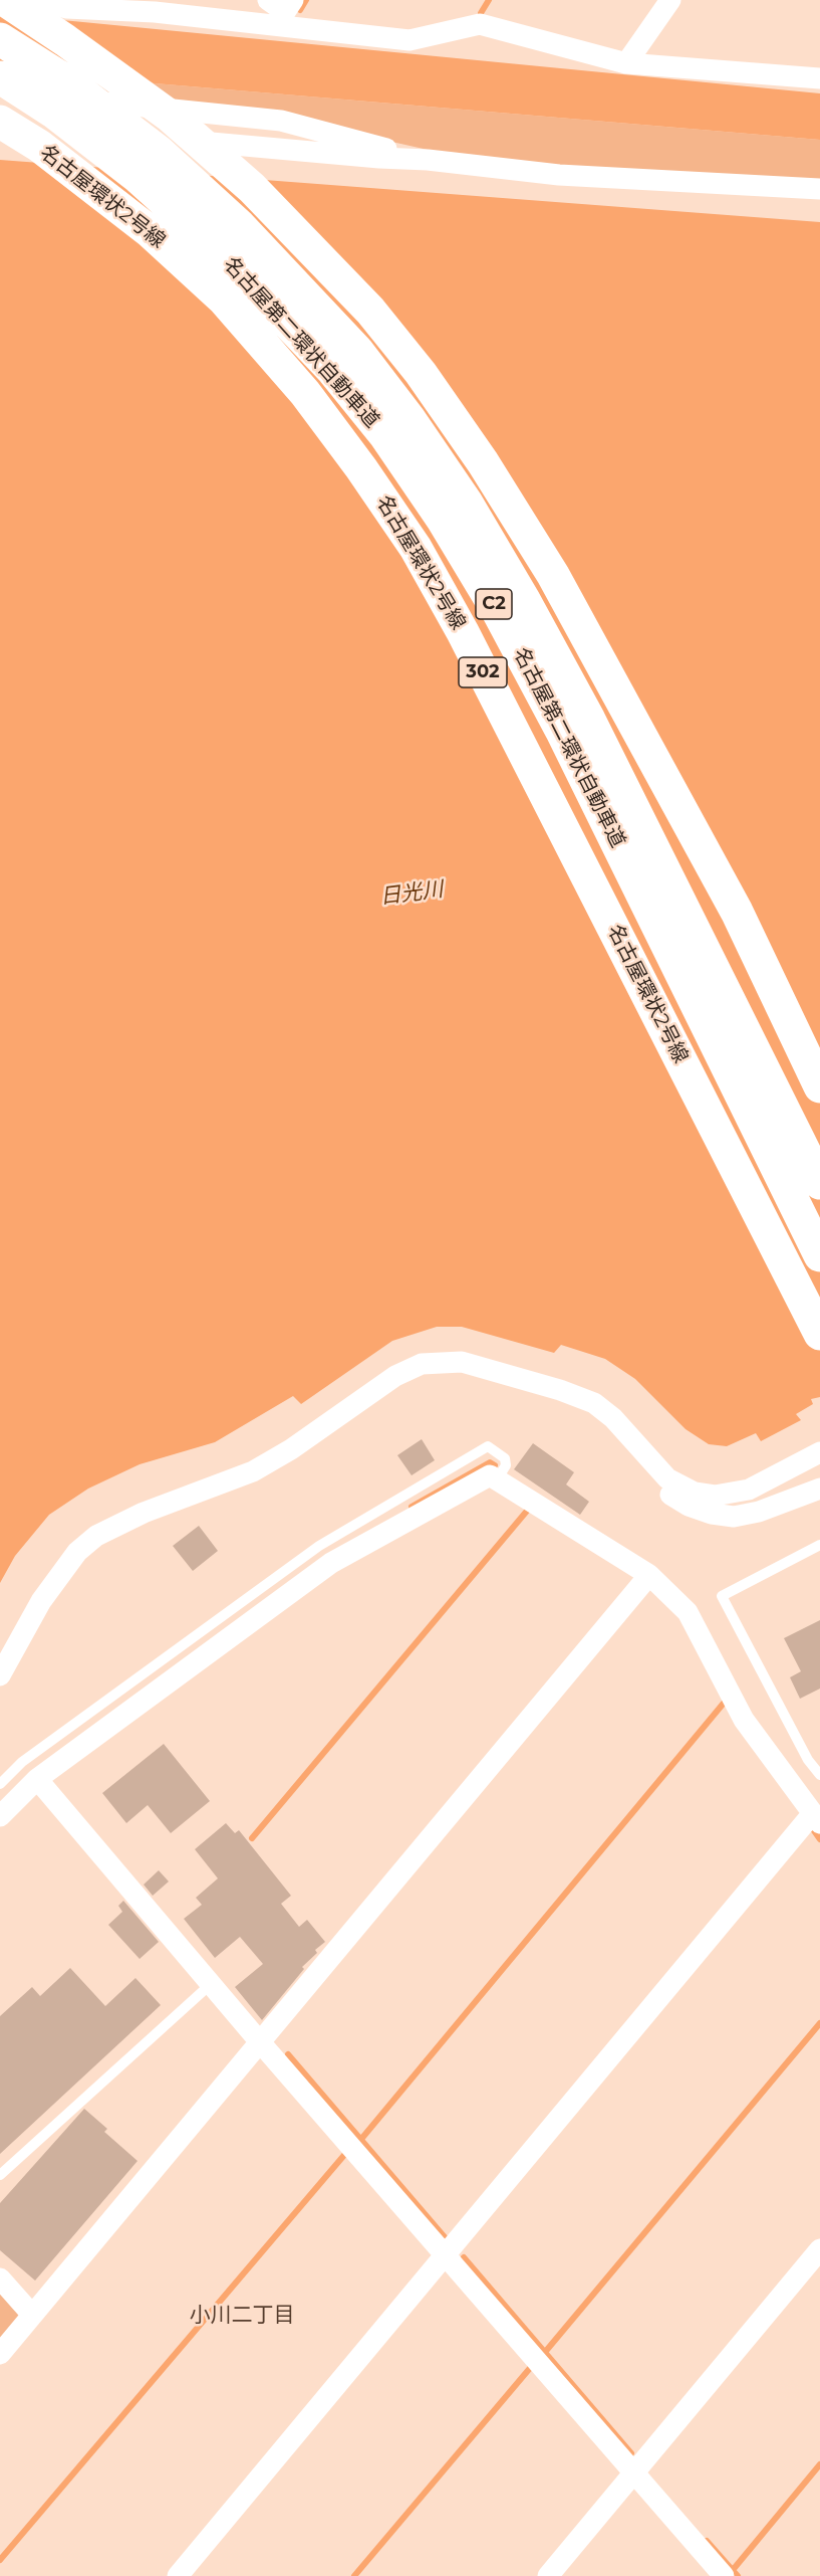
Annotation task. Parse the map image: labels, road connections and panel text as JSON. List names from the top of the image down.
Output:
{
  "streets": {
    "highway": [
      "名古屋環状2号線",
      "名古屋第二環状自動車道",
      "C2",
      "302"
    ]
  },
  "districts": ["小川二丁目"],
  "water": ["日光川"]
}
